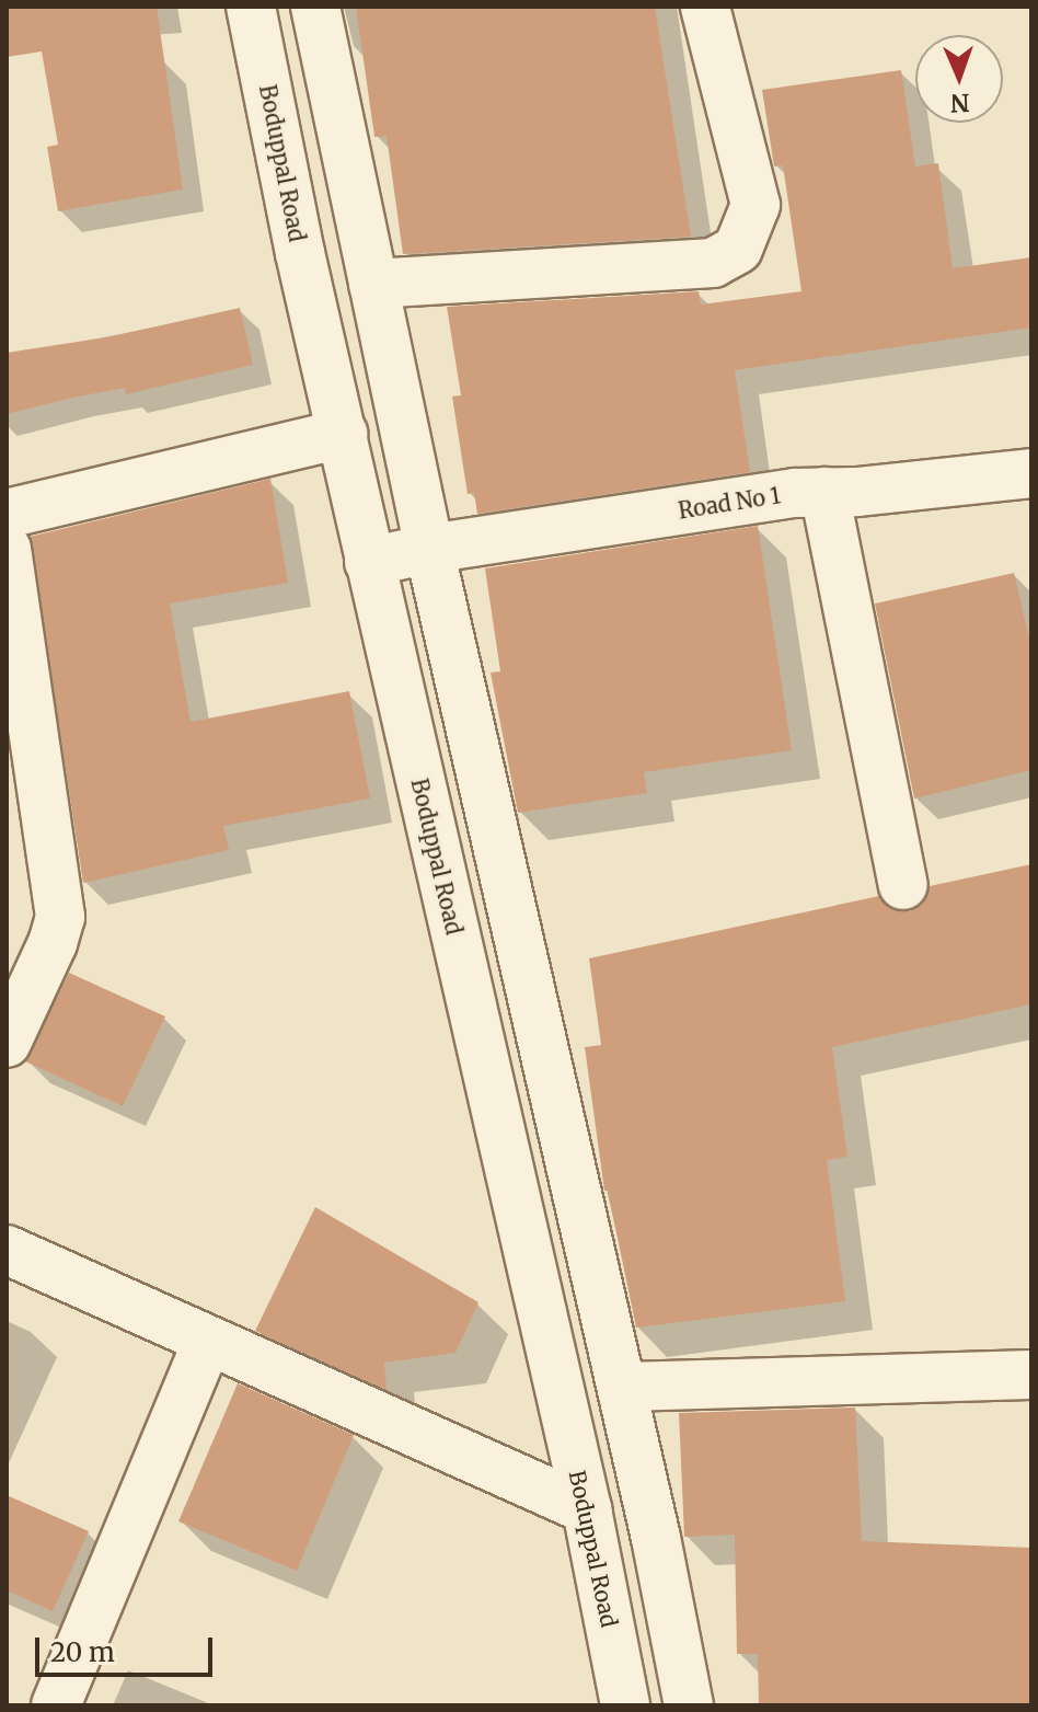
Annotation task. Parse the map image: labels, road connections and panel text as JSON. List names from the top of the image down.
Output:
{
  "streets": {
    "street": ["Boduppal Road", "Road No 1"]
  },
  "crossings": [
    ["Boduppal Road", "Road No 1"]
  ],
  "scale_bar": "20 m",
  "north": "bottom"
}
